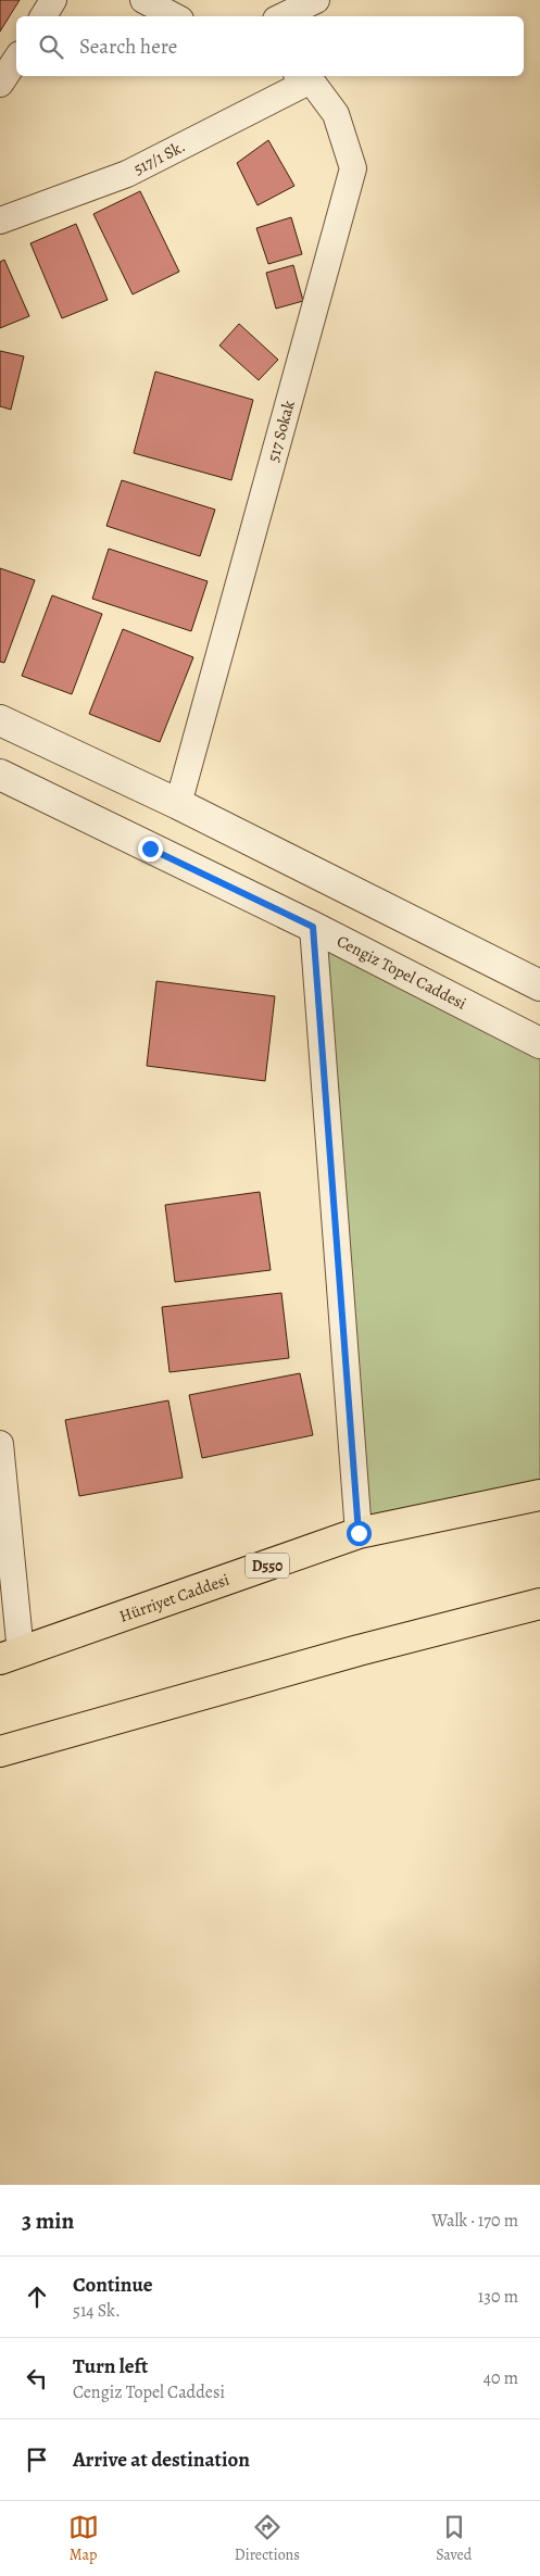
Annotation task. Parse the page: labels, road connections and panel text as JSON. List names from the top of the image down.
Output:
{
  "streets": {
    "highway": ["D550", "Hürriyet Caddesi"],
    "street": ["517/1 Sk.", "517 Sokak", "Cengiz Topel Caddesi"]
  },
  "crossings": [
    ["517/1 Sk.", "517 Sokak"]
  ],
  "page": {
    "search": "Search here",
    "heading": ["3 min", "Walk · 170 m"],
    "list": [
      ["Continue", "514 Sk.", "130 m"],
      ["Turn left", "Cengiz Topel Caddesi", "40 m"],
      "Arrive at destination"
    ],
    "nav": ["Map", "Directions", "Saved"]
  }
}
